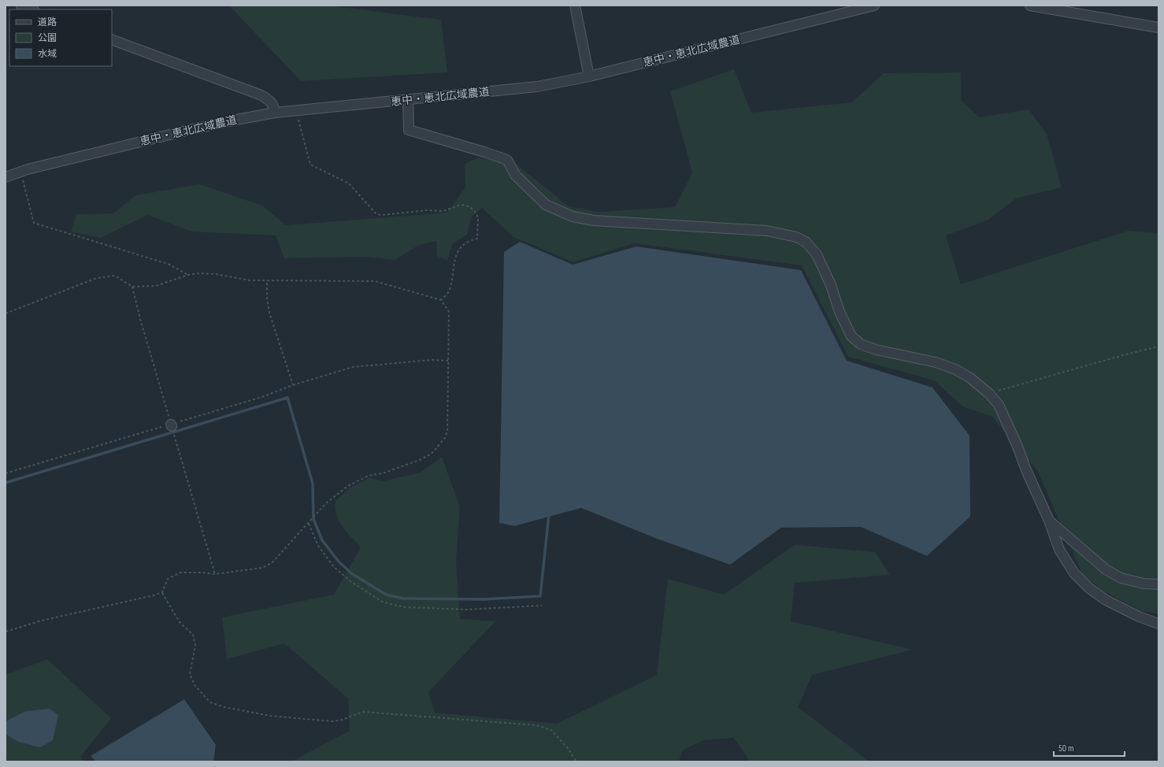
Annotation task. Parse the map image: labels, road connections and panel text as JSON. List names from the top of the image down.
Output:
{
  "streets": {
    "street": ["恵中・恵北広域農道"]
  },
  "legend": ["道路", "公園", "水域"],
  "scale_bar": "50 m"
}
